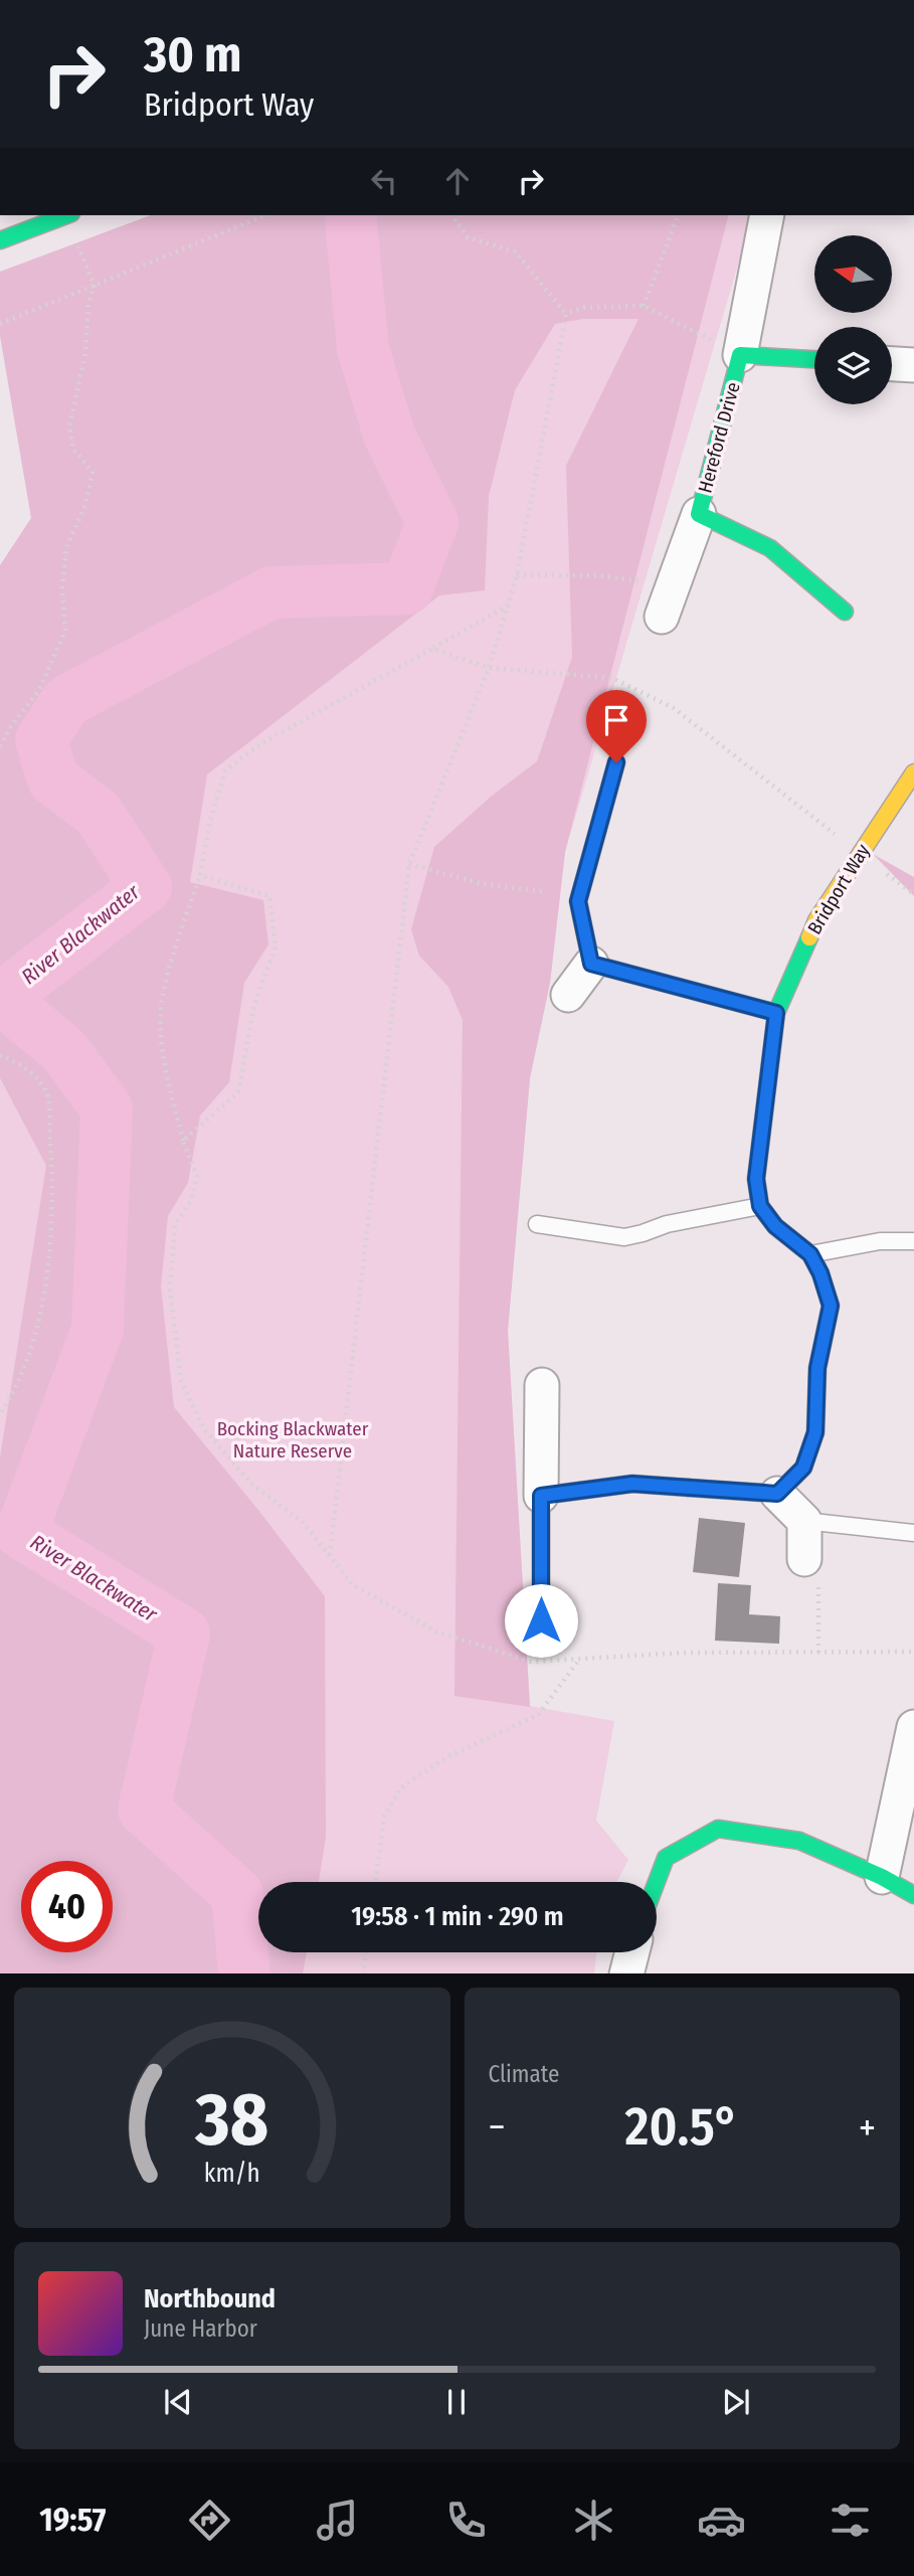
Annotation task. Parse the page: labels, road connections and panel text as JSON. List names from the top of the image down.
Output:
{
  "streets": {
    "main road": ["Hereford Drive", "Bridport Way"]
  },
  "water": ["River Blackwater"],
  "parks": ["Bocking Blackwater Nature Reserve"],
  "north": "left",
  "page": {
    "turn": ["30 m", "Bridport Way"],
    "limit": "40",
    "trip": "19:58 · 1 min · 290 m",
    "tile": "Climate",
    "heat": ["−", "20.5°", "+"],
    "song": ["Northbound", "June Harbor"],
    "tabs": "19:57",
    "gauge": ["38", "km/h"]
  }
}
